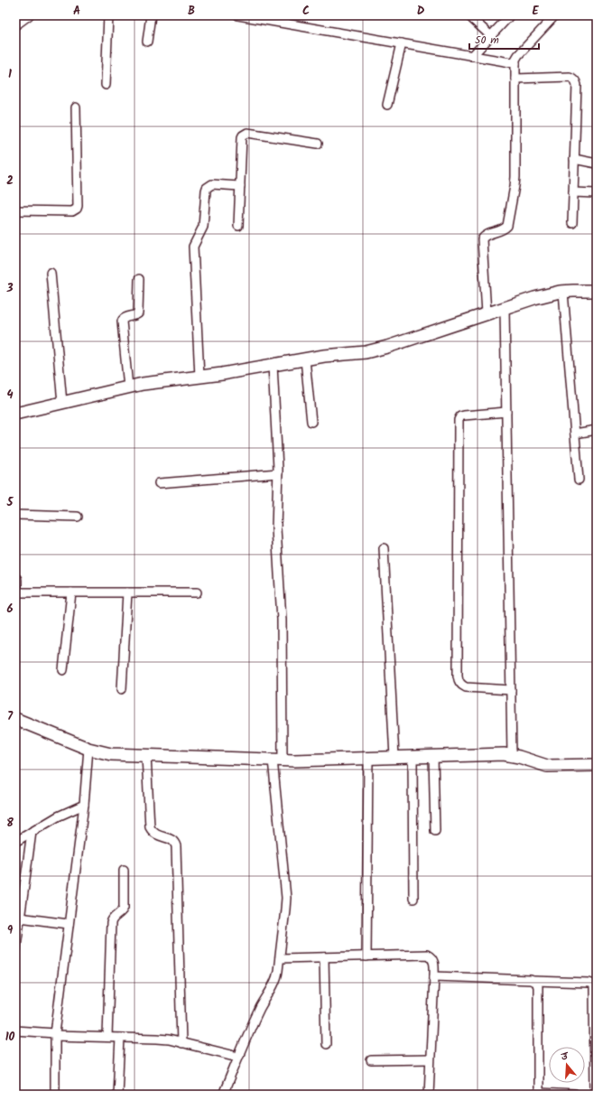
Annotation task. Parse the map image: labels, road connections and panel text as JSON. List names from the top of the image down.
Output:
{
  "scale_bar": "50 m",
  "north": "top",
  "grid": {
    "columns": [
      "A",
      "B",
      "C",
      "D",
      "E"
    ],
    "rows": [
      "1",
      "2",
      "3",
      "4",
      "5",
      "6",
      "7",
      "8",
      "9",
      "10"
    ]
  }
}
